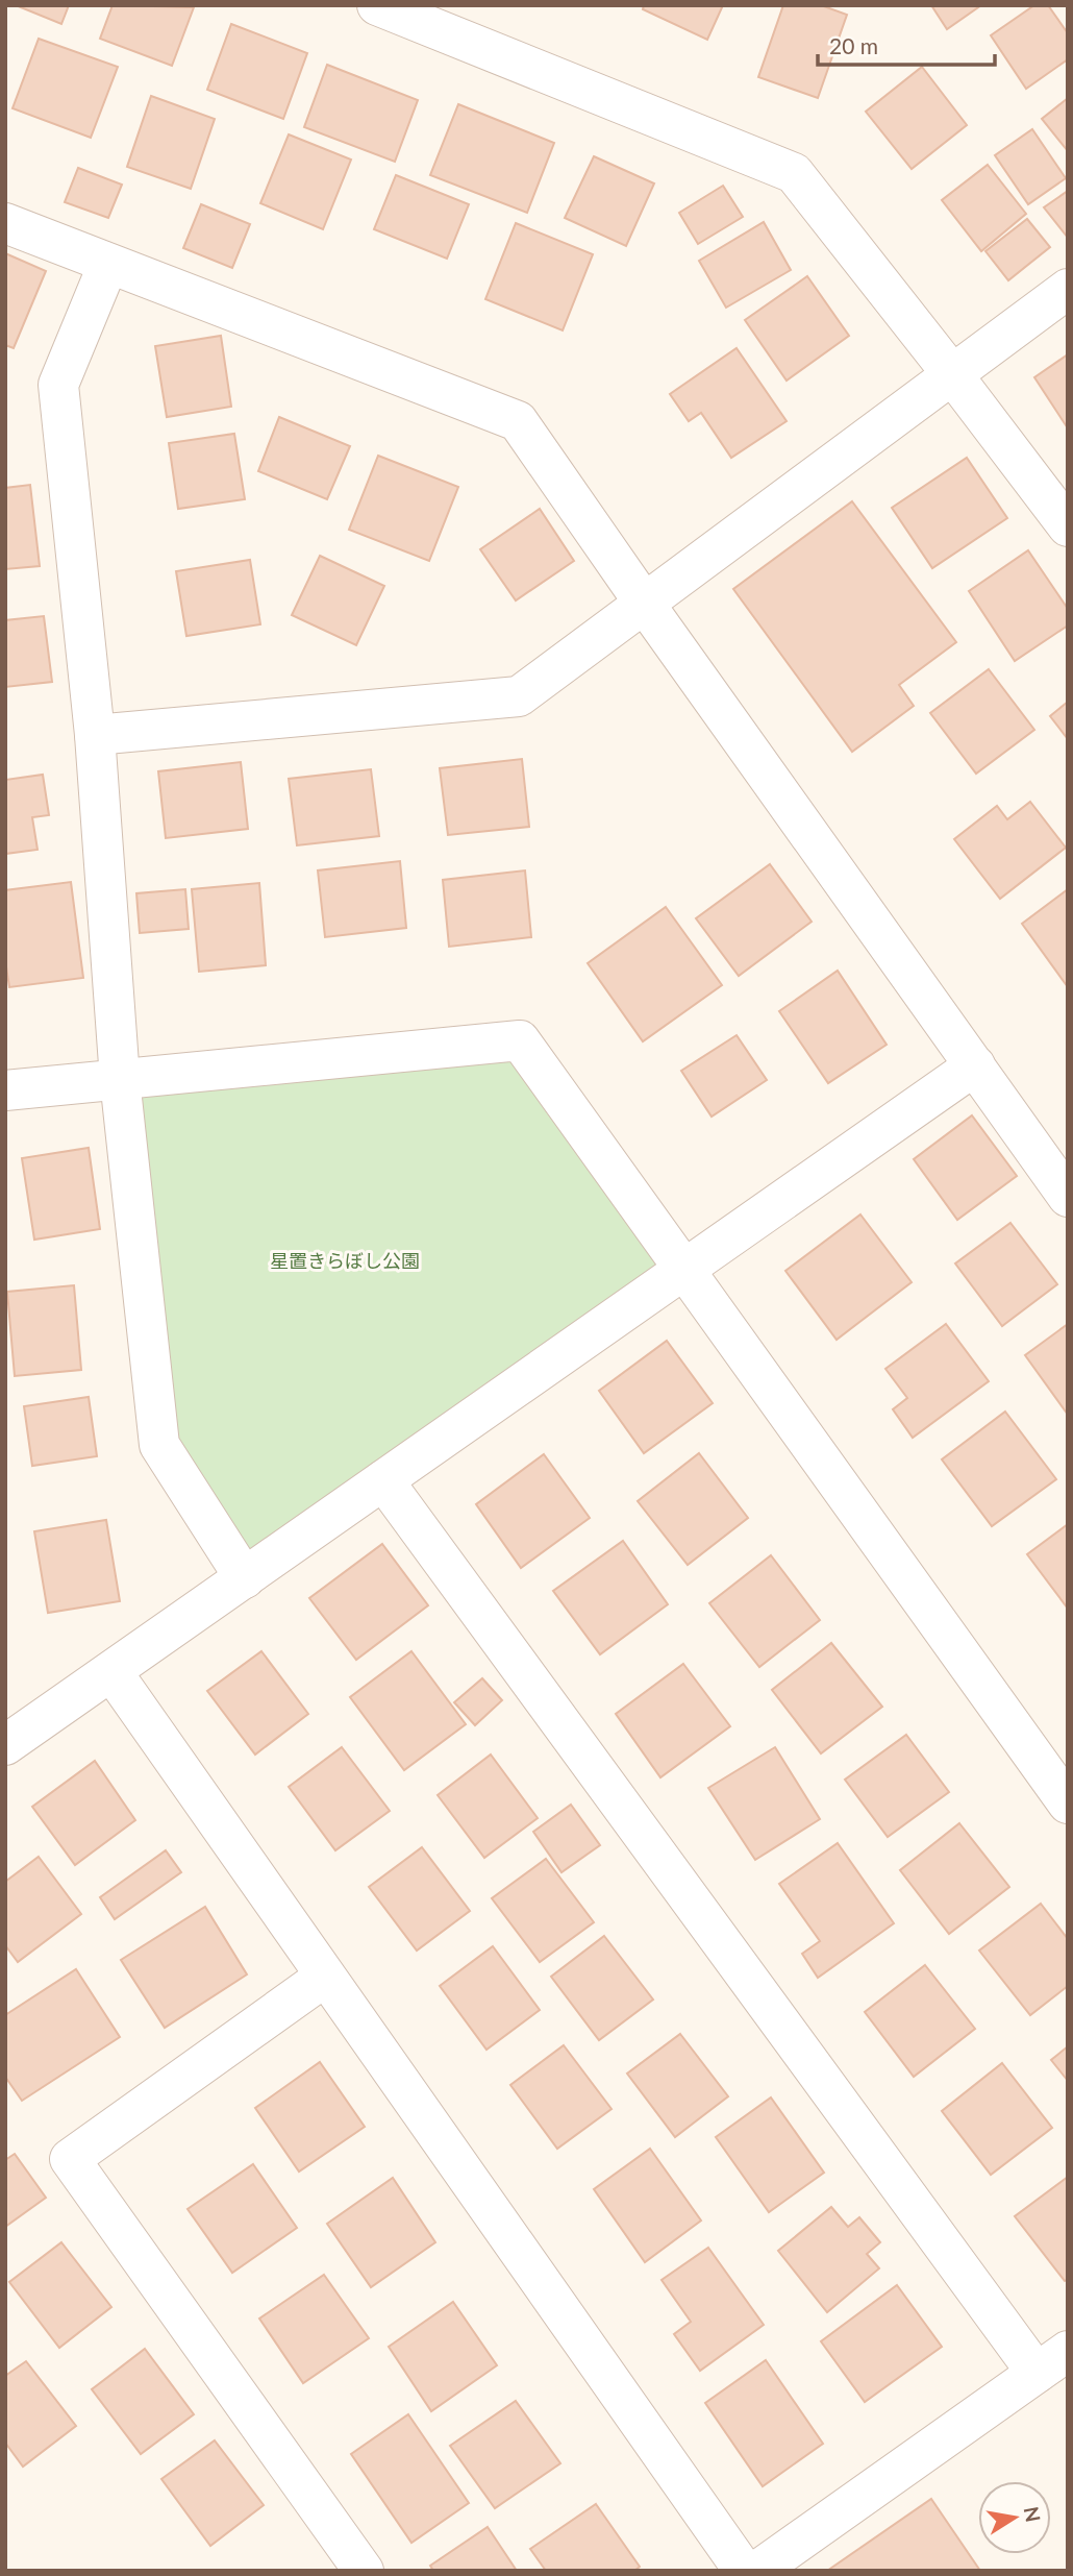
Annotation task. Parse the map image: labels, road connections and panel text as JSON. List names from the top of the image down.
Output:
{
  "parks": ["星置きらぼし公園"],
  "scale_bar": "20 m",
  "north": "right"
}
